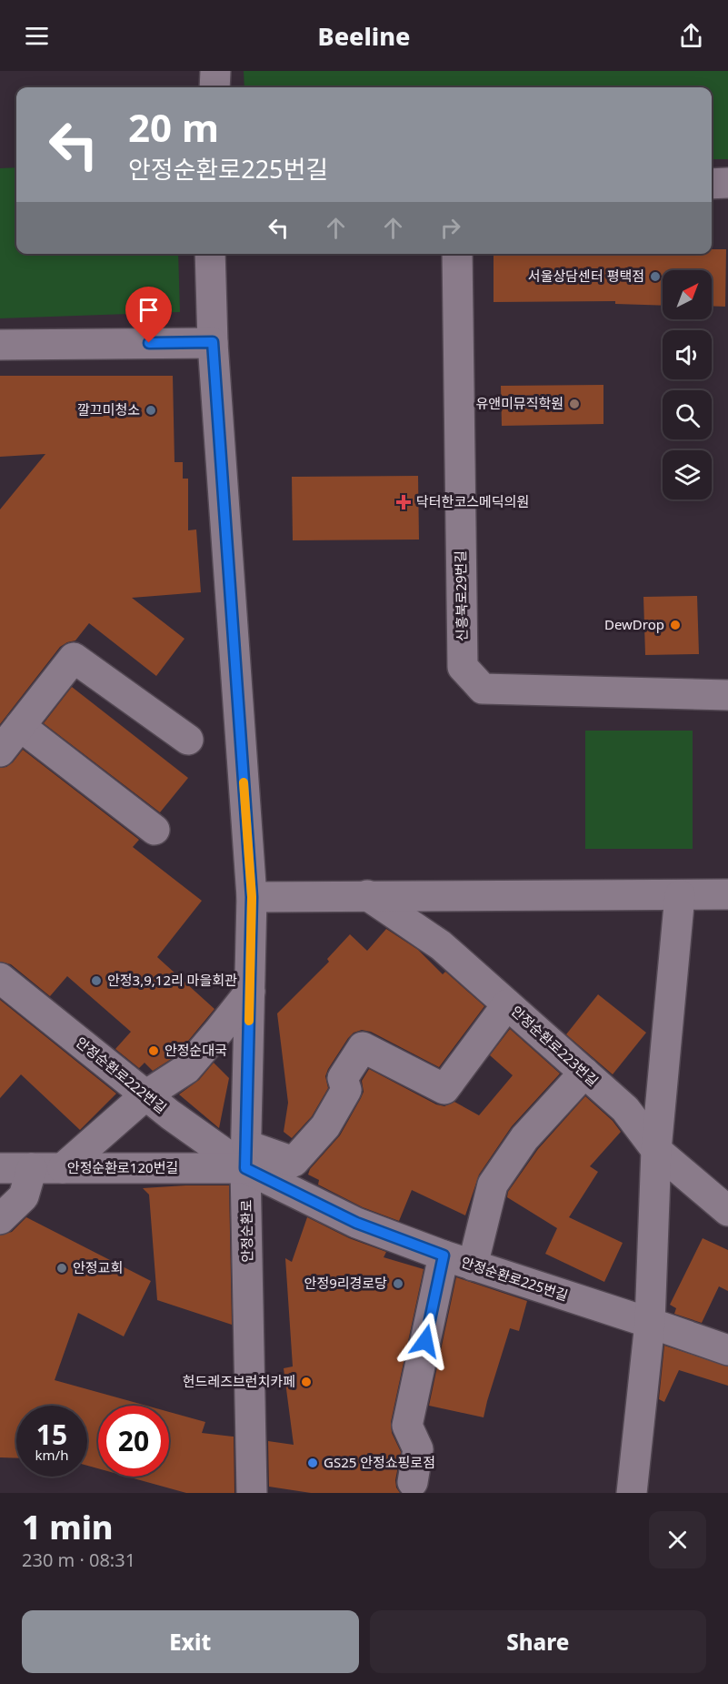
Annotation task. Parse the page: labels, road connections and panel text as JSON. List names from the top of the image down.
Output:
{
  "streets": {
    "street": [
      "신흥북로29번길",
      "안정순환로223번길",
      "안정순환로222번길",
      "안정순환로120번길",
      "안정순환로",
      "안정순환로225번길"
    ]
  },
  "crossings": [
    ["안정순환로222번길", "안정순환로120번길"],
    ["안정순환로222번길", "안정순환로"],
    ["안정순환로222번길", "안정순환로225번길"],
    ["안정순환로120번길", "안정순환로"],
    ["안정순환로120번길", "안정순환로225번길"],
    ["안정순환로", "안정순환로225번길"]
  ],
  "places": {
    "other": [
      "서울상담센터 평택점",
      "유앤미뮤직학원",
      "깔끄미청소",
      "DewDrop",
      "안정3,9,12리 마을회관",
      "안정순대국",
      "안정교회",
      "안정9리경로당",
      "헌드레즈브런치카페",
      "GS25 안정쇼핑로점"
    ],
    "health": ["닥터한코스메딕의원"]
  },
  "north": "top right",
  "page": {
    "header": "Beeline",
    "turn": ["20 m", "안정순환로225번길"],
    "speed": "15 km/h",
    "limit": "20",
    "heading": ["1 min", "230 m · 08:31"],
    "buttons": ["Exit", "Share"]
  }
}
